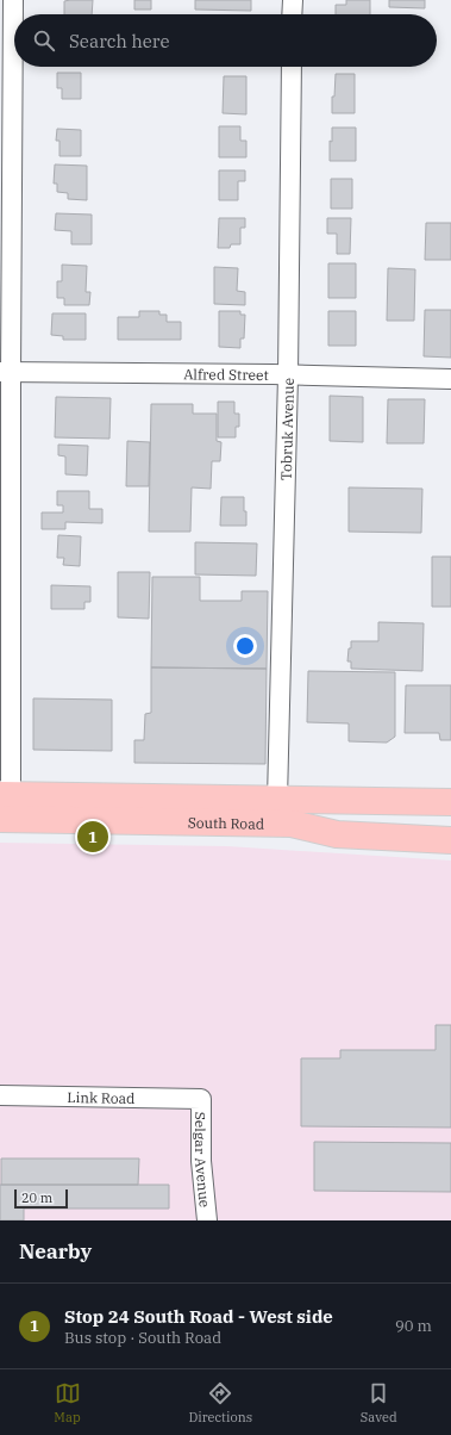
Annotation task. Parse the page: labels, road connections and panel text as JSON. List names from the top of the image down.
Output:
{
  "streets": {
    "highway": ["South Road"],
    "street": [
      "Alfred Street",
      "Tobruk Avenue",
      "Link Road",
      "Selgar Avenue"
    ]
  },
  "crossings": [
    ["Alfred Street", "Tobruk Avenue"],
    ["Tobruk Avenue", "South Road"],
    ["Link Road", "Selgar Avenue"]
  ],
  "scale_bar": "20 m",
  "page": {
    "search": "Search here",
    "pins": "1",
    "scale": "20 m",
    "heading": "Nearby",
    "list": [
      {
        "mark": "1",
        "name": "Stop 24 South Road - West side",
        "note": "Bus stop · South Road",
        "value": "90 m"
      }
    ],
    "nav": ["Map", "Directions", "Saved"]
  }
}
